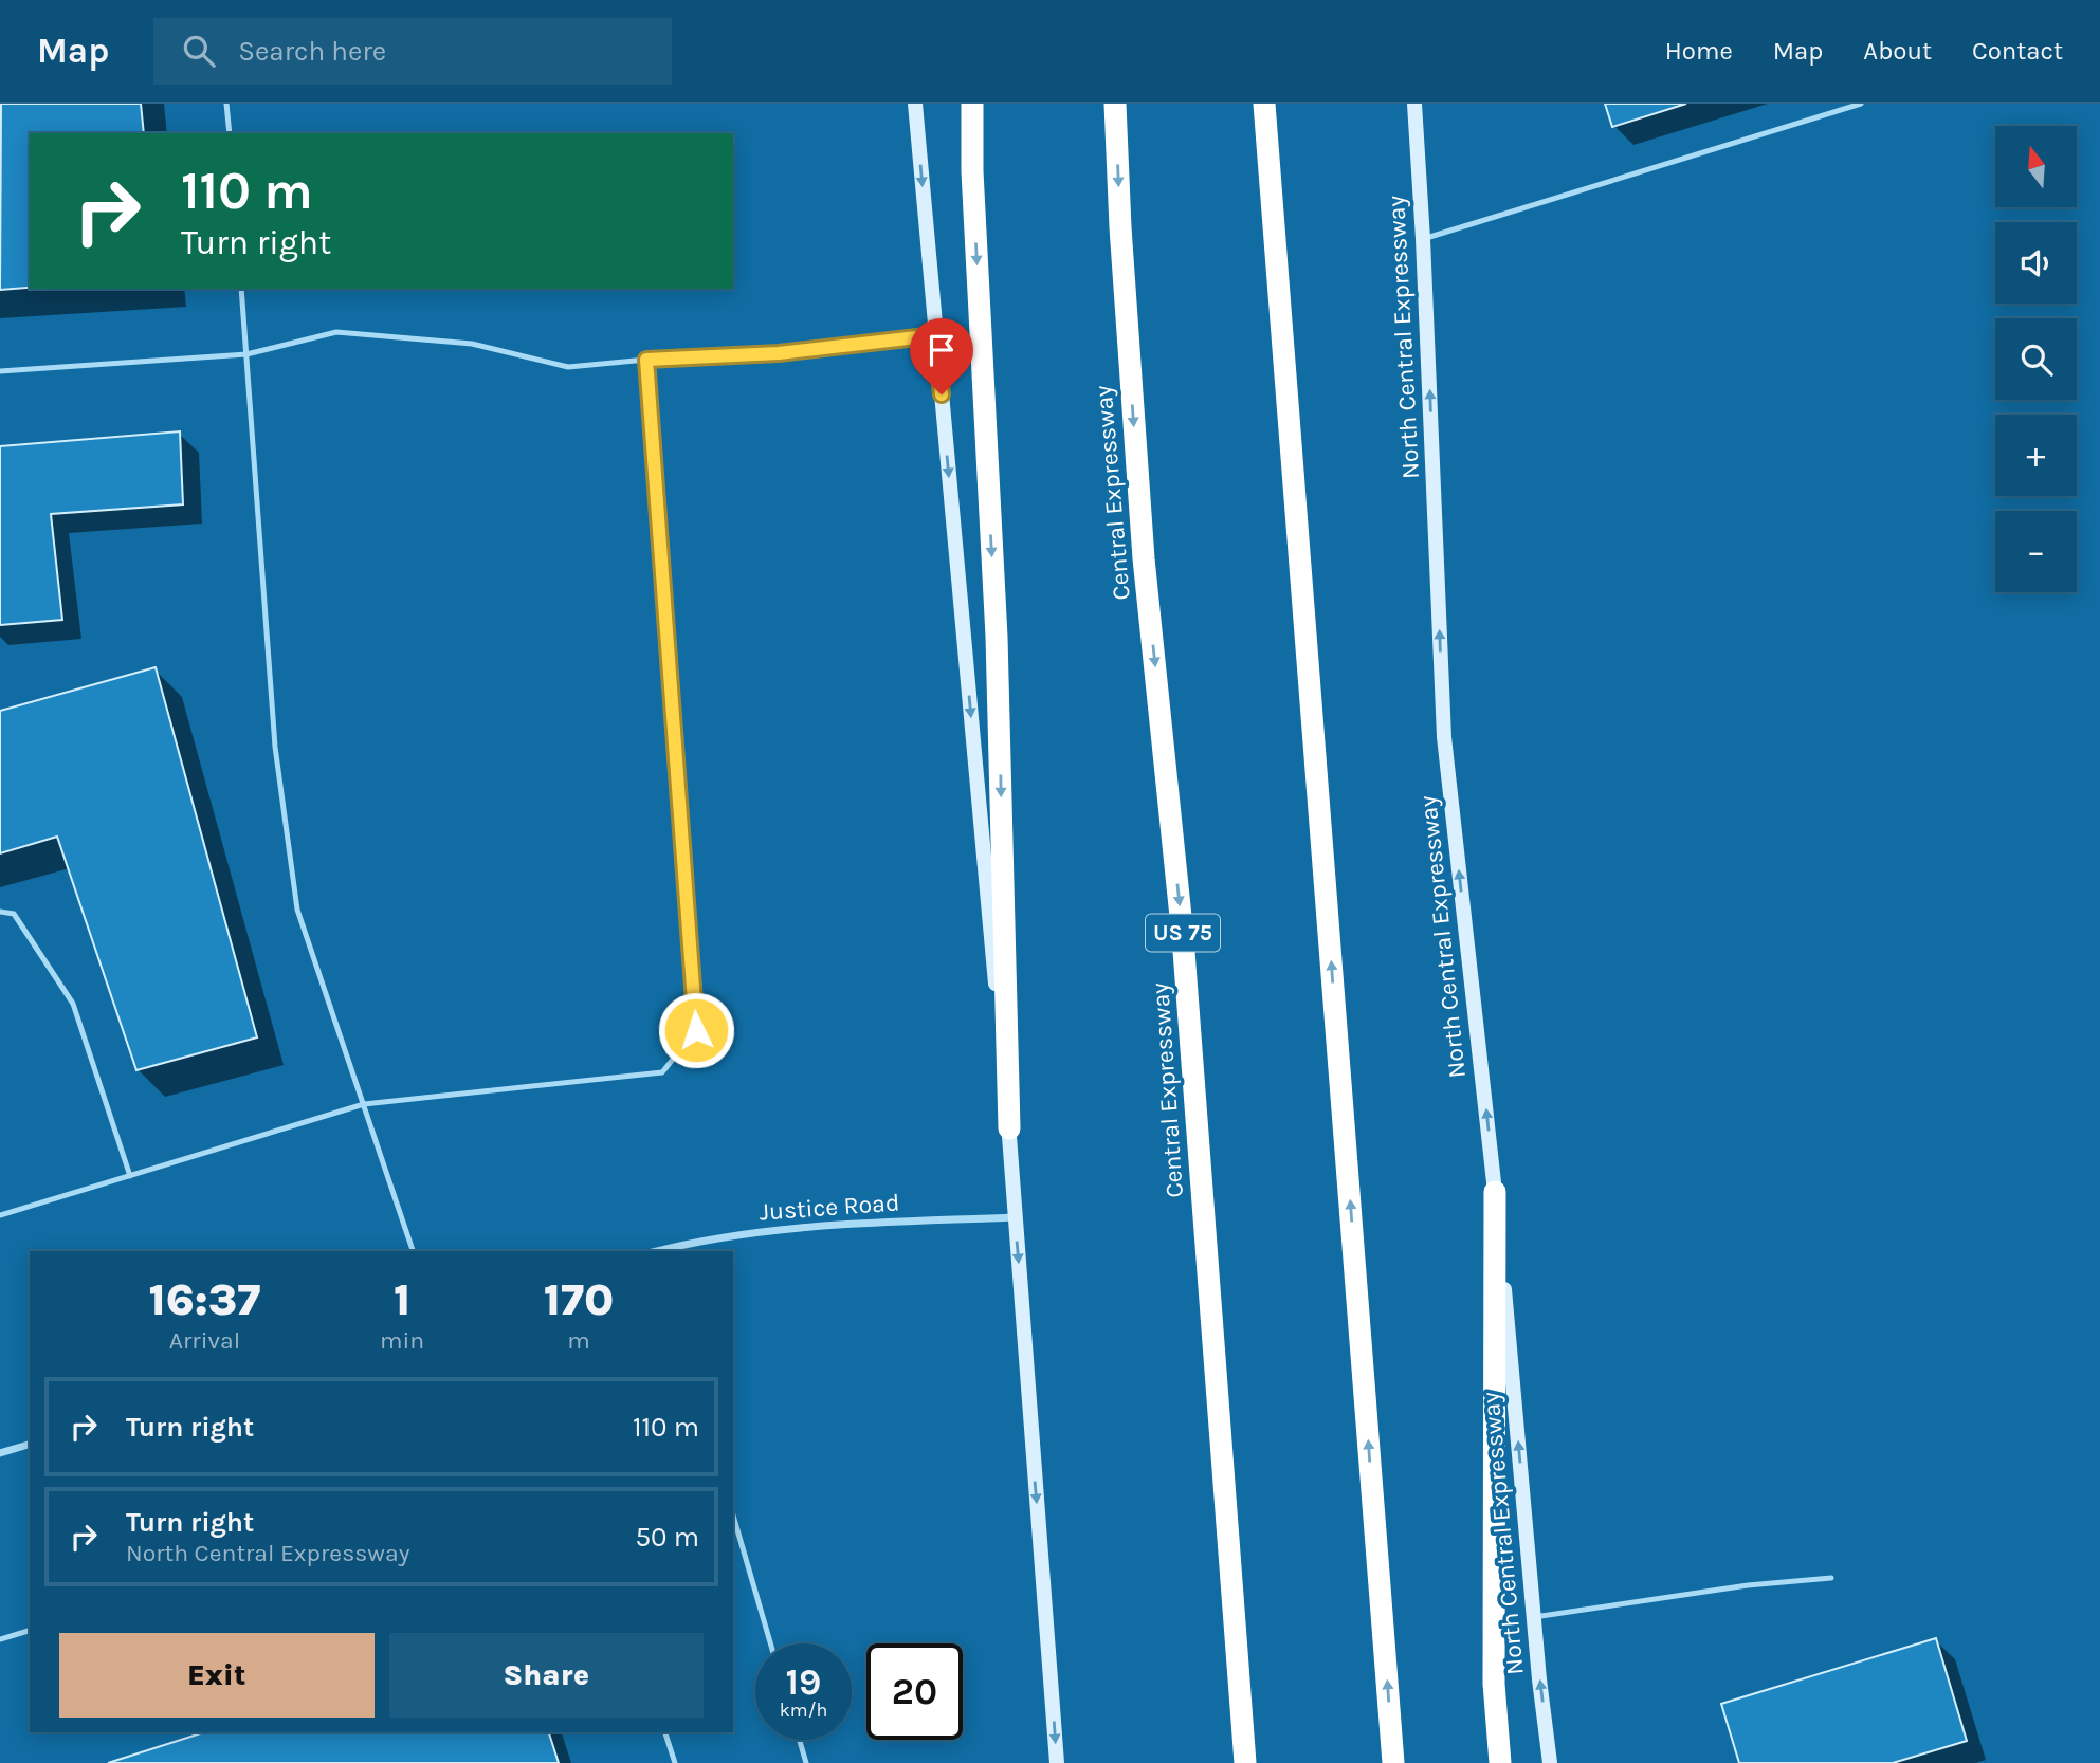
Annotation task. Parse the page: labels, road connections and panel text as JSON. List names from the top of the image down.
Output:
{
  "streets": {
    "highway": ["Central Expressway", "US 75"],
    "main road": ["North Central Expressway"],
    "street": ["Justice Road"]
  },
  "one_way": ["North Central Expressway"],
  "north": "top",
  "page": {
    "header": "Map",
    "search": "Search here",
    "nav": [
      "Home",
      "Map",
      "About",
      "Contact"
    ],
    "map_buttons": ["+", "−"],
    "turn": ["110 m", "Turn right"],
    "eta": [
      "16:37",
      "Arrival",
      "1",
      "min",
      "170",
      "m"
    ],
    "list": [
      {
        "name": "Turn right",
        "value": "110 m"
      },
      {
        "name": "Turn right",
        "note": "North Central Expressway",
        "value": "50 m"
      }
    ],
    "buttons": ["Exit", "Share"],
    "speed": "19 km/h",
    "limit": "20"
  }
}
